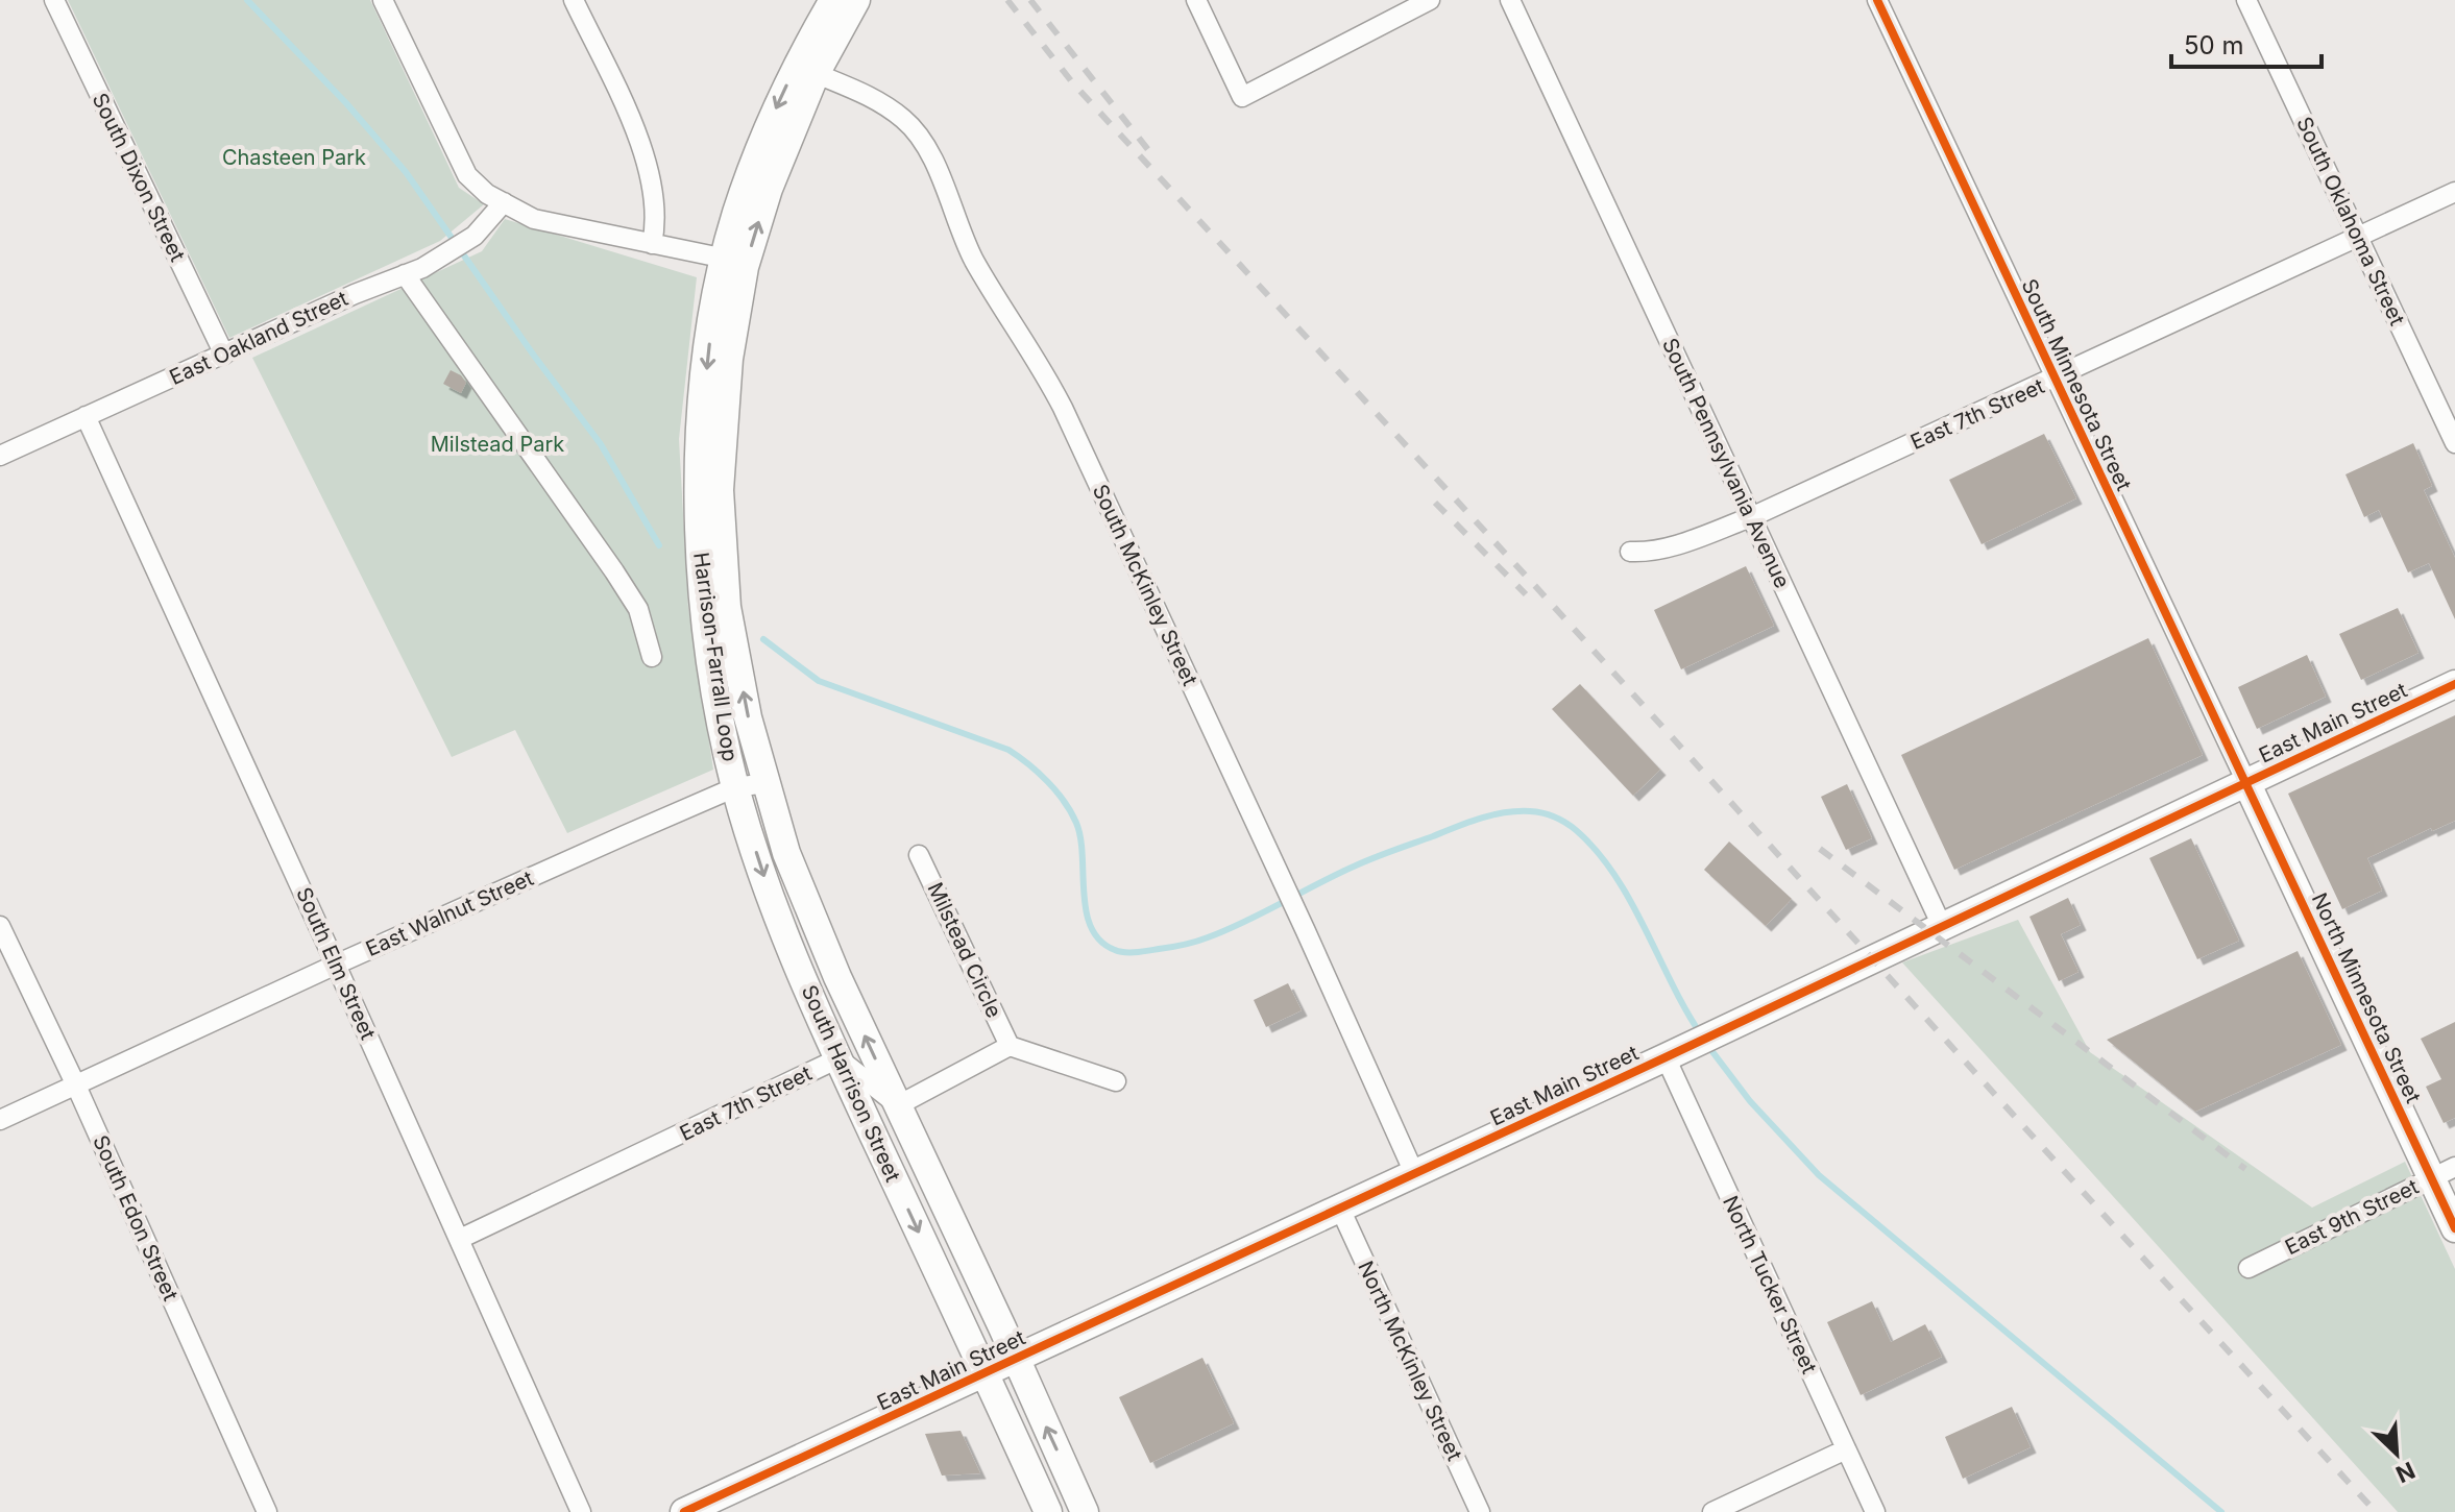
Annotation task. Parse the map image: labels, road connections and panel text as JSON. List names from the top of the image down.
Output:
{
  "streets": {
    "main road": [
      "Harrison-Farrall Loop",
      "East Main Street",
      "North Minnesota Street",
      "South Harrison Street"
    ],
    "street": [
      "South Dixon Street",
      "South Oklahoma Street",
      "East Oakland Street",
      "South Minnesota Street",
      "East 7th Street",
      "South Pennsylvania Avenue",
      "South McKinley Street",
      "East Walnut Street",
      "Milstead Circle",
      "South Elm Street",
      "East 9th Street",
      "South Edon Street",
      "North Tucker Street",
      "North McKinley Street"
    ]
  },
  "crossings": [
    ["South Dixon Street", "East Oakland Street"],
    ["South Oklahoma Street", "East 7th Street"],
    ["East Oakland Street", "South Elm Street"],
    ["South Minnesota Street", "East 7th Street"],
    ["South Minnesota Street", "East Main Street"],
    ["South Minnesota Street", "North Minnesota Street"],
    ["East 7th Street", "South Pennsylvania Avenue"],
    ["East 7th Street", "South Elm Street"],
    ["East 7th Street", "South Harrison Street"],
    ["South Pennsylvania Avenue", "East Main Street"],
    ["South McKinley Street", "Harrison-Farrall Loop"],
    ["South McKinley Street", "East Main Street"],
    ["Harrison-Farrall Loop", "East Walnut Street"],
    ["Harrison-Farrall Loop", "South Harrison Street"],
    ["East Main Street", "North Minnesota Street"],
    ["East Main Street", "South Harrison Street"],
    ["East Main Street", "North Tucker Street"],
    ["East Main Street", "North McKinley Street"],
    ["East Walnut Street", "South Elm Street"],
    ["East Walnut Street", "South Harrison Street"],
    ["East Walnut Street", "South Edon Street"],
    ["North Minnesota Street", "East 9th Street"]
  ],
  "parks": ["Chasteen Park", "Milstead Park"],
  "scale_bar": "50 m",
  "north": "bottom right"
}
